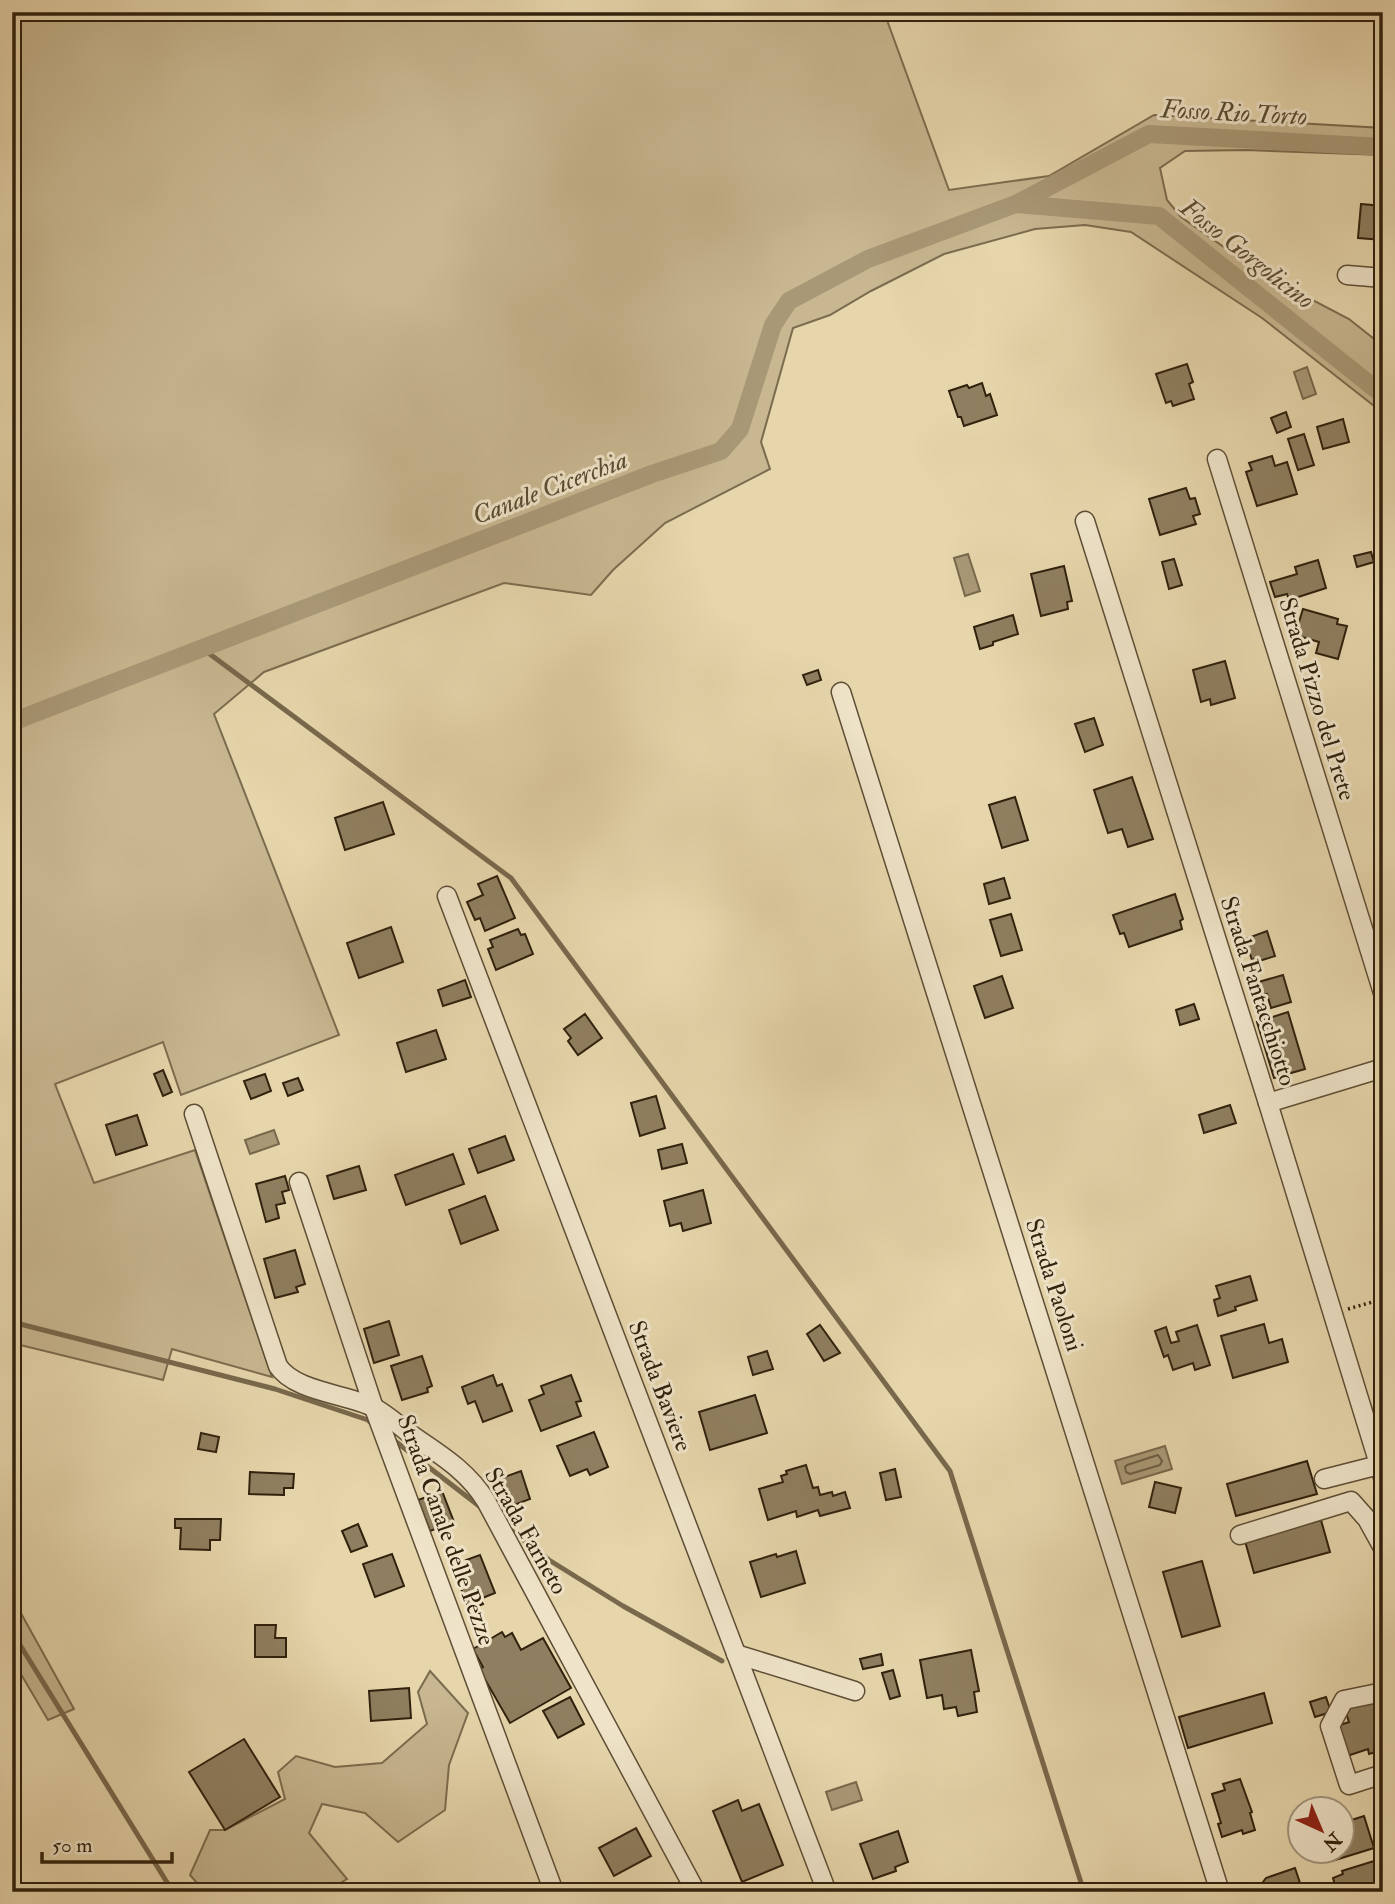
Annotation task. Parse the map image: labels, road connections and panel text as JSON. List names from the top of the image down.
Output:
{
  "streets": {
    "street": [
      "Strada Pizzo del Prete",
      "Strada Fantacchiotto",
      "Strada Paoloni",
      "Strada Baviere",
      "Strada Canale delle Pezze",
      "Strada Farneto"
    ]
  },
  "crossings": [
    ["Strada Canale delle Pezze", "Strada Farneto"]
  ],
  "water": ["Fosso Rio Torto", "Fosso Gorgolicino", "Canale Cicerchia"],
  "scale_bar": "50 m",
  "north": "bottom right"
}
